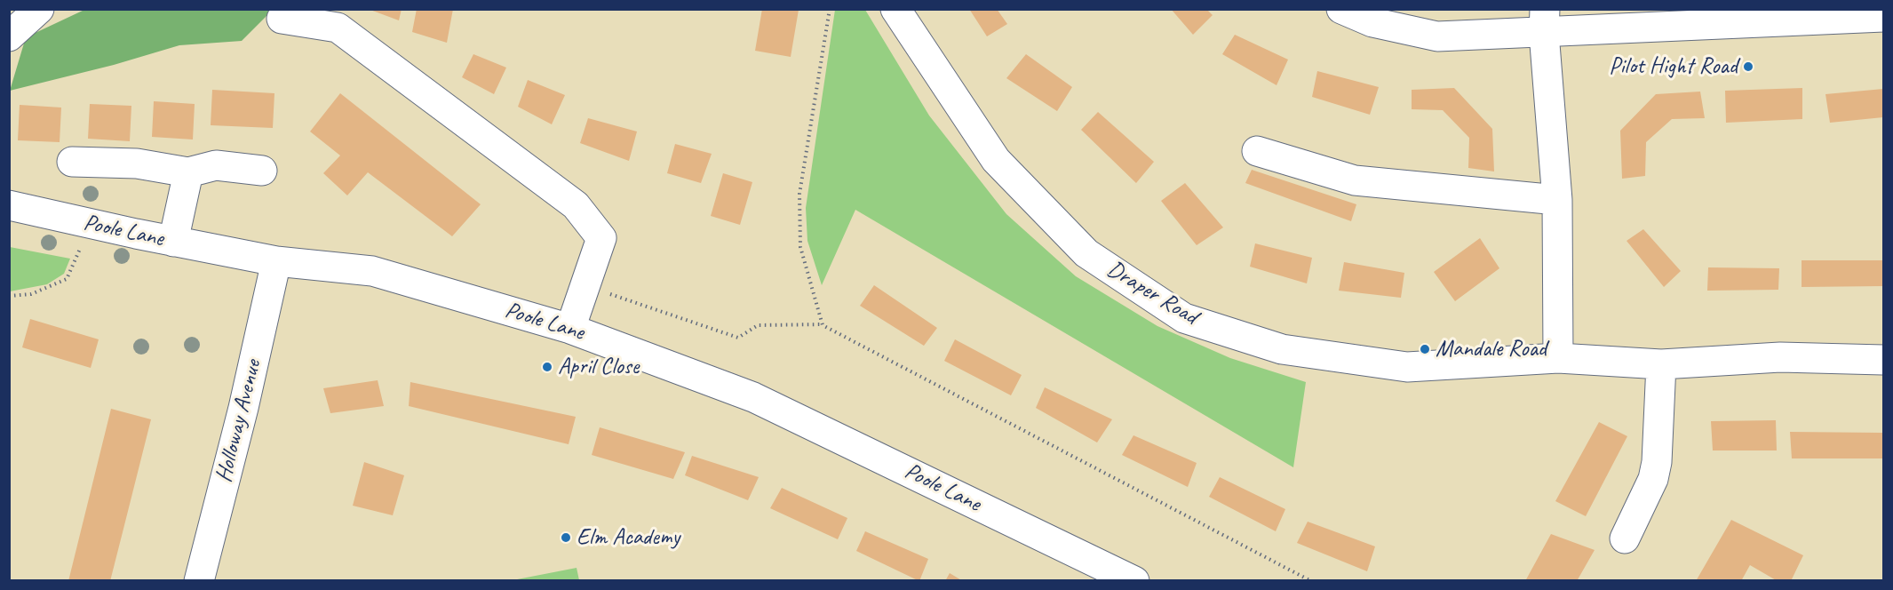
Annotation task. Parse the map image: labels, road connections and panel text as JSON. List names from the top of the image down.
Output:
{
  "streets": {
    "street": ["Poole Lane", "Draper Road", "Holloway Avenue"]
  },
  "crossings": [
    ["Poole Lane", "Holloway Avenue"]
  ],
  "places": [
    "Pilot Hight Road",
    "Mandale Road",
    "April Close",
    "Elm Academy"
  ]
}
